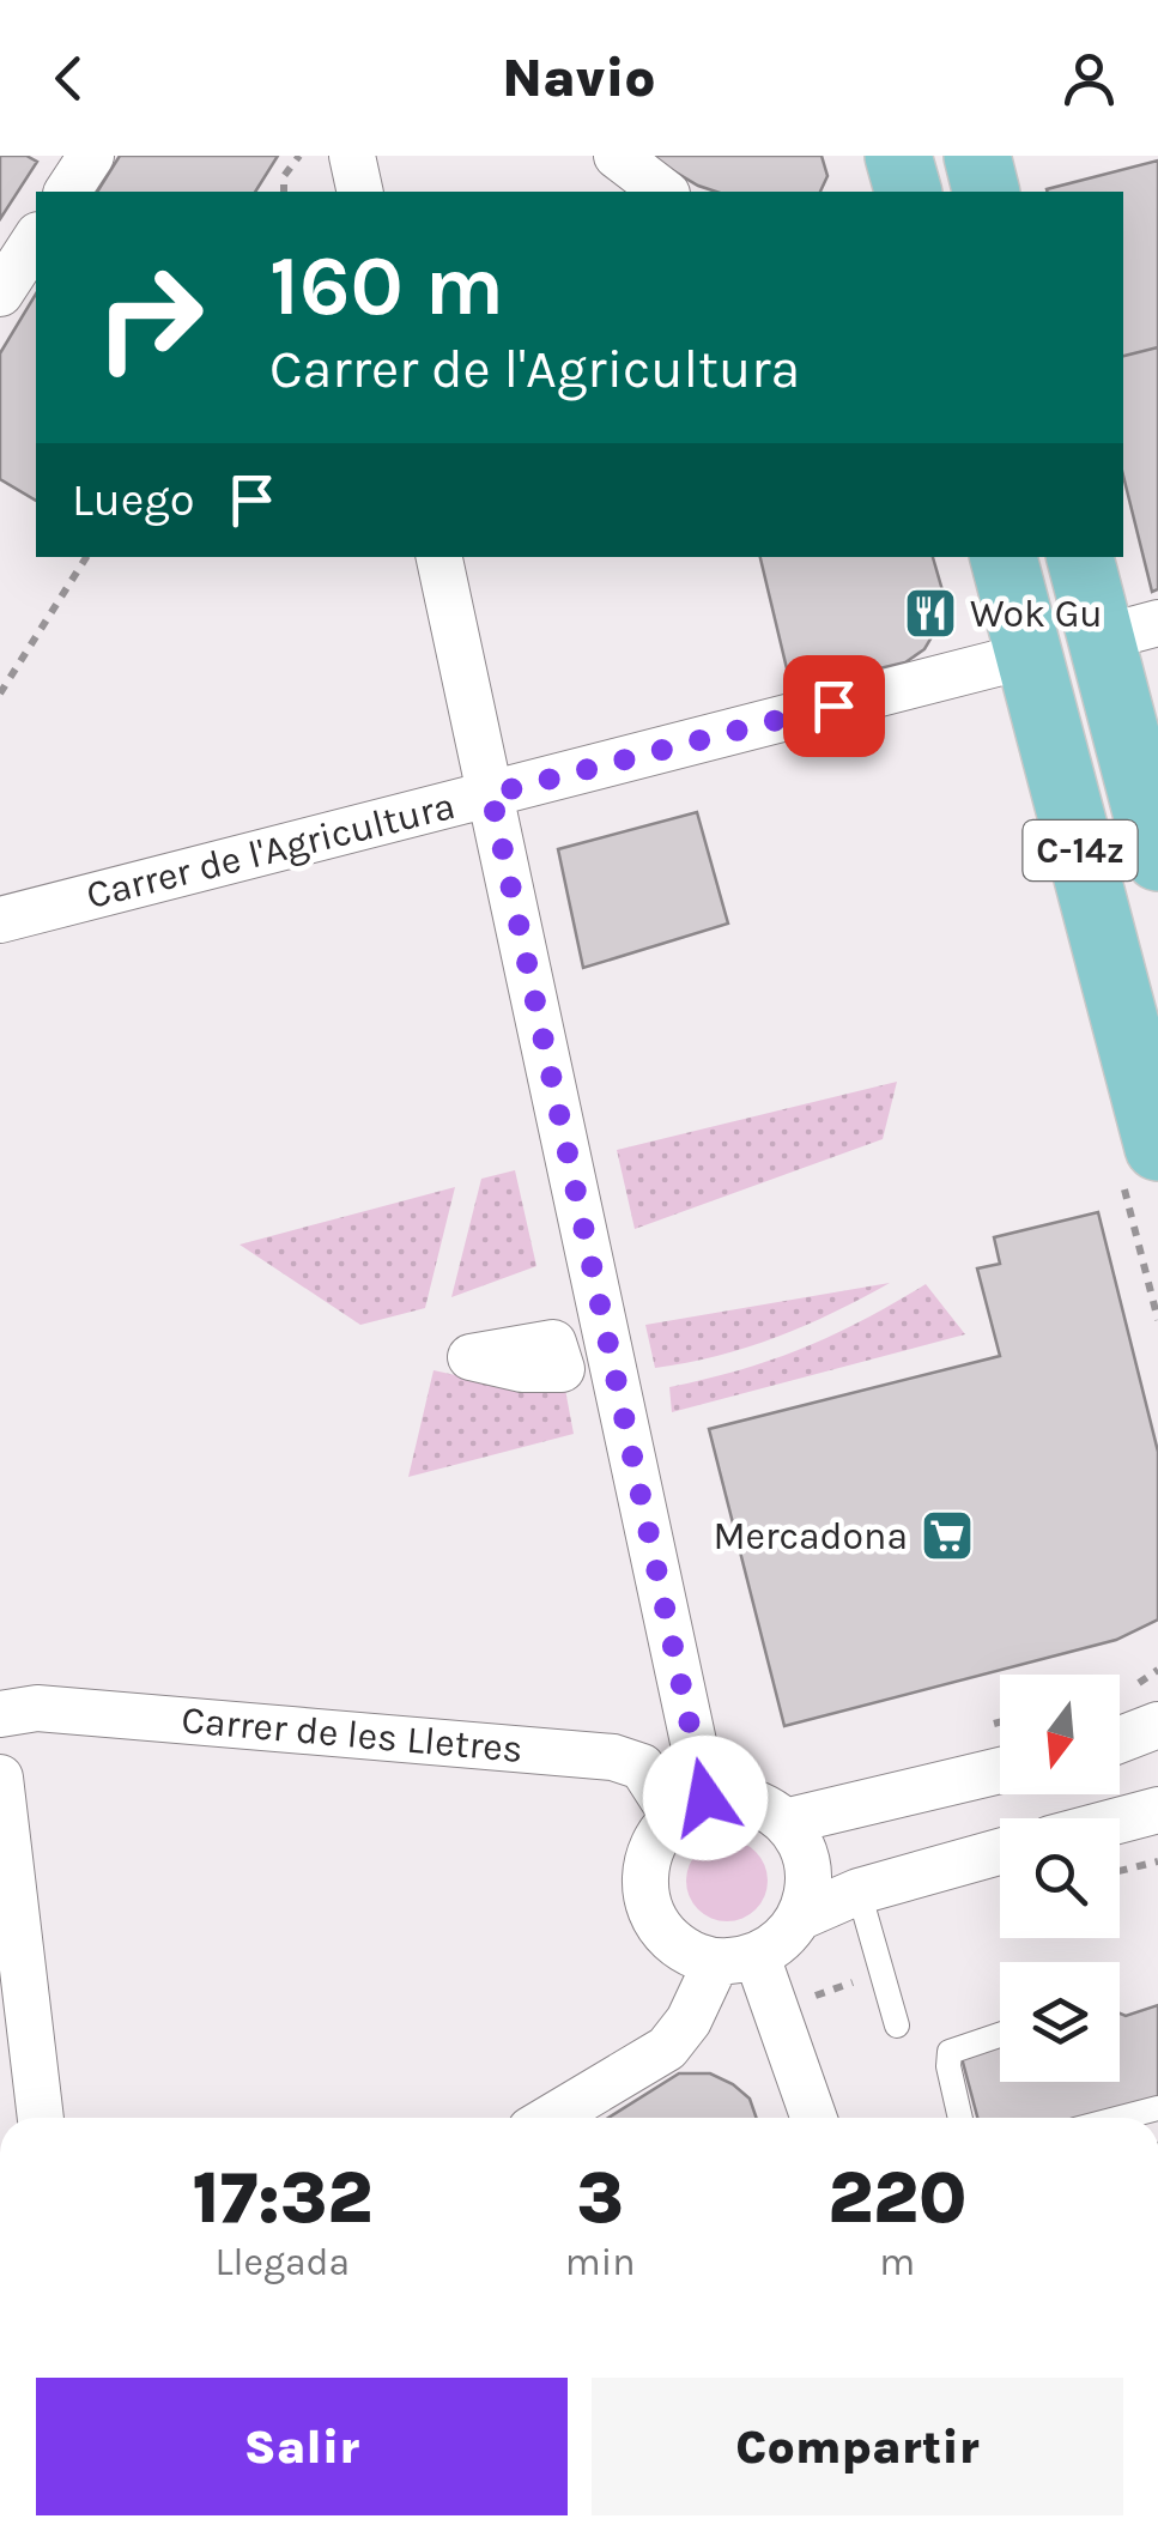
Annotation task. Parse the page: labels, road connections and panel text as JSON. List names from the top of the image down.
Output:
{
  "streets": {
    "main road": ["C-14z"],
    "street": ["Carrer de l'Agricultura", "Carrer de les Lletres"]
  },
  "crossings": [
    ["Carrer de l'Agricultura", "C-14z"]
  ],
  "places": {
    "restaurant": ["Wok Gu"],
    "supermarket": ["Mercadona"]
  },
  "north": "bottom",
  "page": {
    "header": "Navio",
    "turn": ["160 m", "Carrer de l'Agricultura"],
    "then": "Luego",
    "eta": [
      "17:32",
      "Llegada",
      "3",
      "min",
      "220",
      "m"
    ],
    "buttons": ["Salir", "Compartir"]
  }
}
